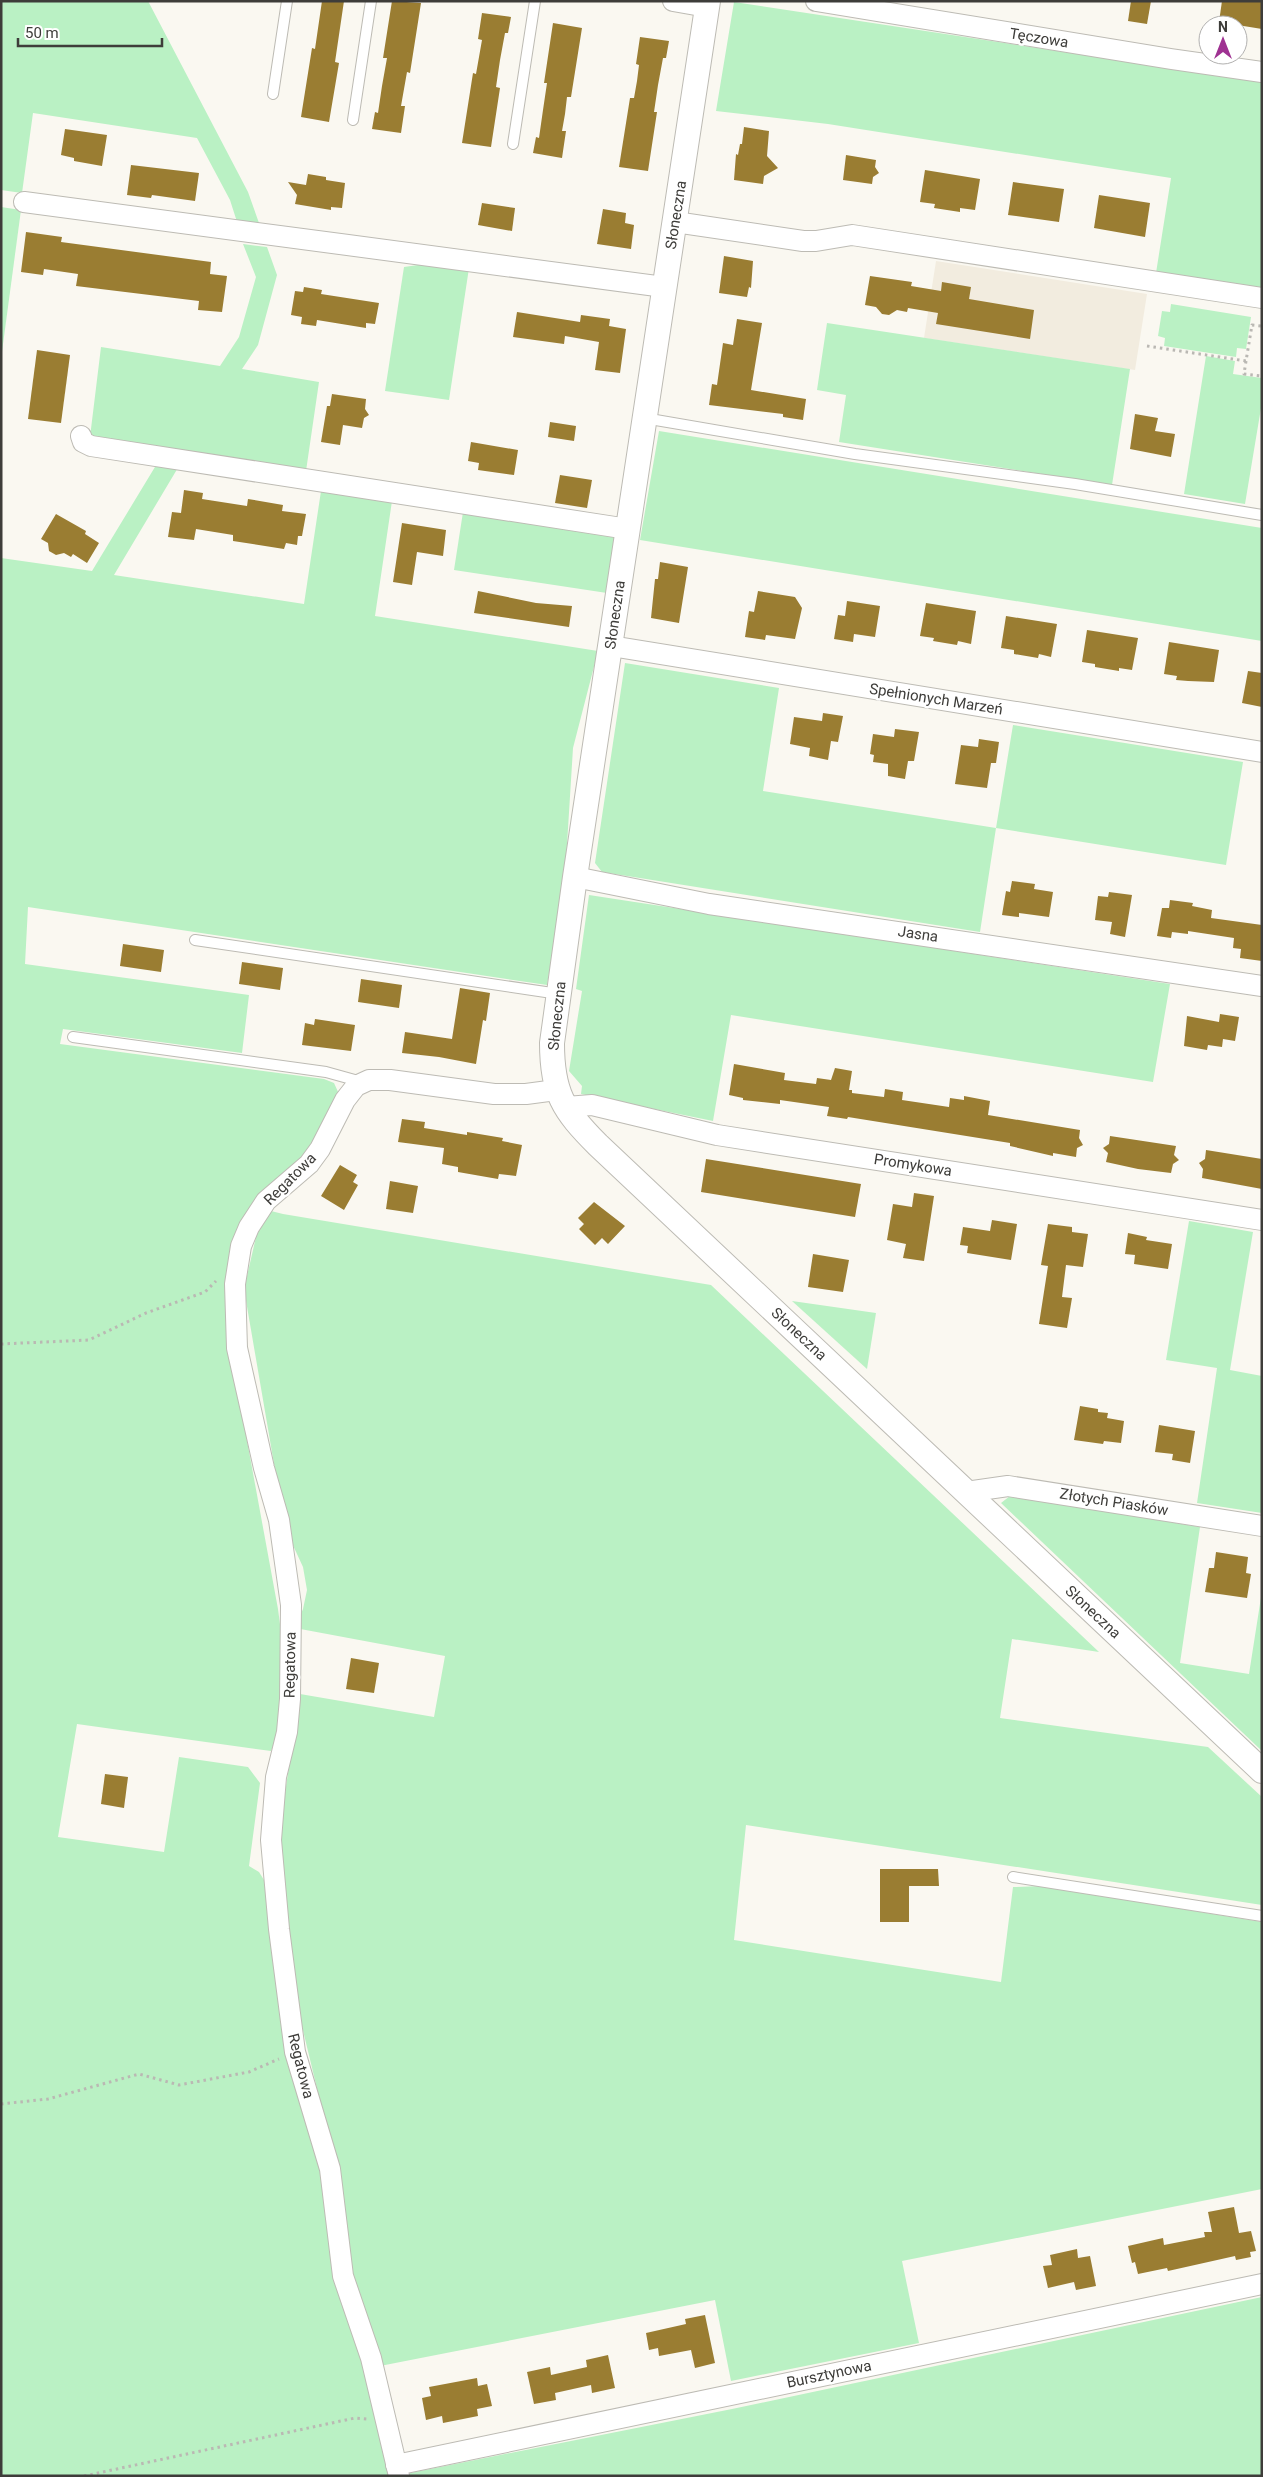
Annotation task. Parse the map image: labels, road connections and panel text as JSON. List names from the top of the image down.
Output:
{
  "streets": {
    "street": [
      "Tęczowa",
      "Słoneczna",
      "Spełnionych Marzeń",
      "Jasna",
      "Promykowa",
      "Regatowa",
      "Złotych Piasków",
      "Bursztynowa"
    ]
  },
  "crossings": [
    ["Słoneczna", "Spełnionych Marzeń"],
    ["Słoneczna", "Jasna"],
    ["Słoneczna", "Promykowa"],
    ["Słoneczna", "Złotych Piasków"],
    ["Regatowa", "Bursztynowa"]
  ],
  "scale_bar": "50 m",
  "north": "top"
}
